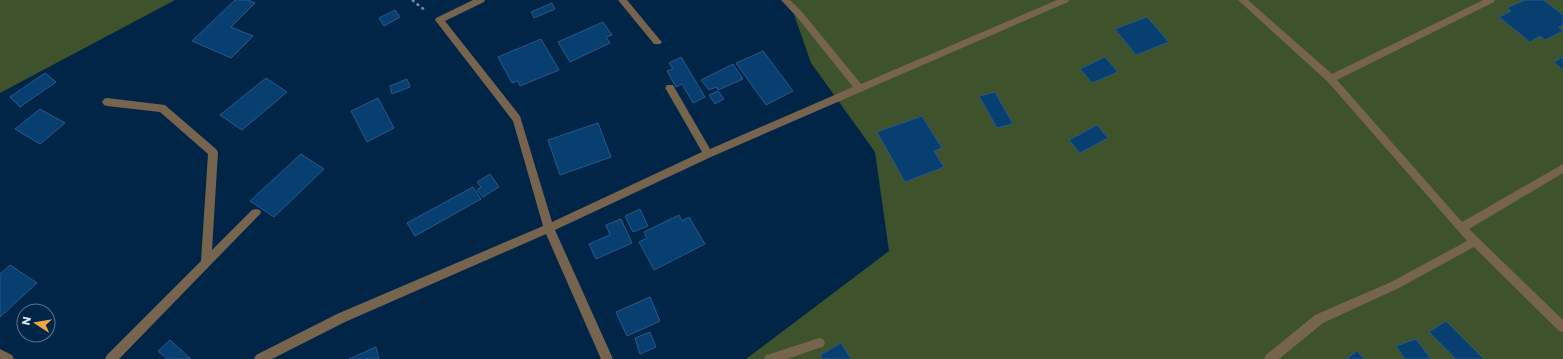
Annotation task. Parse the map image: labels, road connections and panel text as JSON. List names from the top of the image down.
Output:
{
  "north": "left"
}
